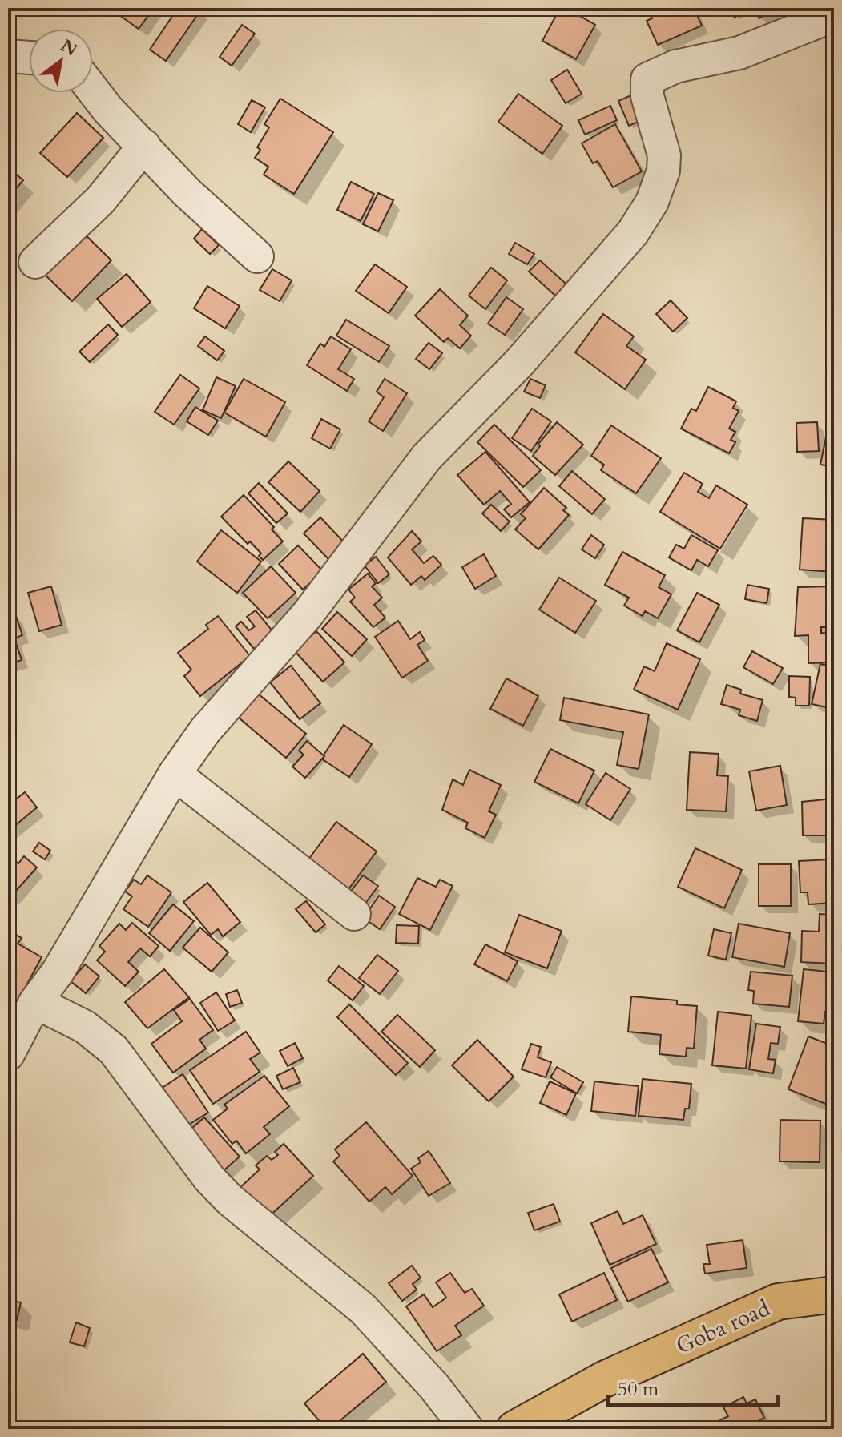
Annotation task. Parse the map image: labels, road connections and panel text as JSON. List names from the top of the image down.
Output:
{
  "streets": {
    "main road": ["Goba road"]
  },
  "scale_bar": "50 m",
  "north": "top right"
}
